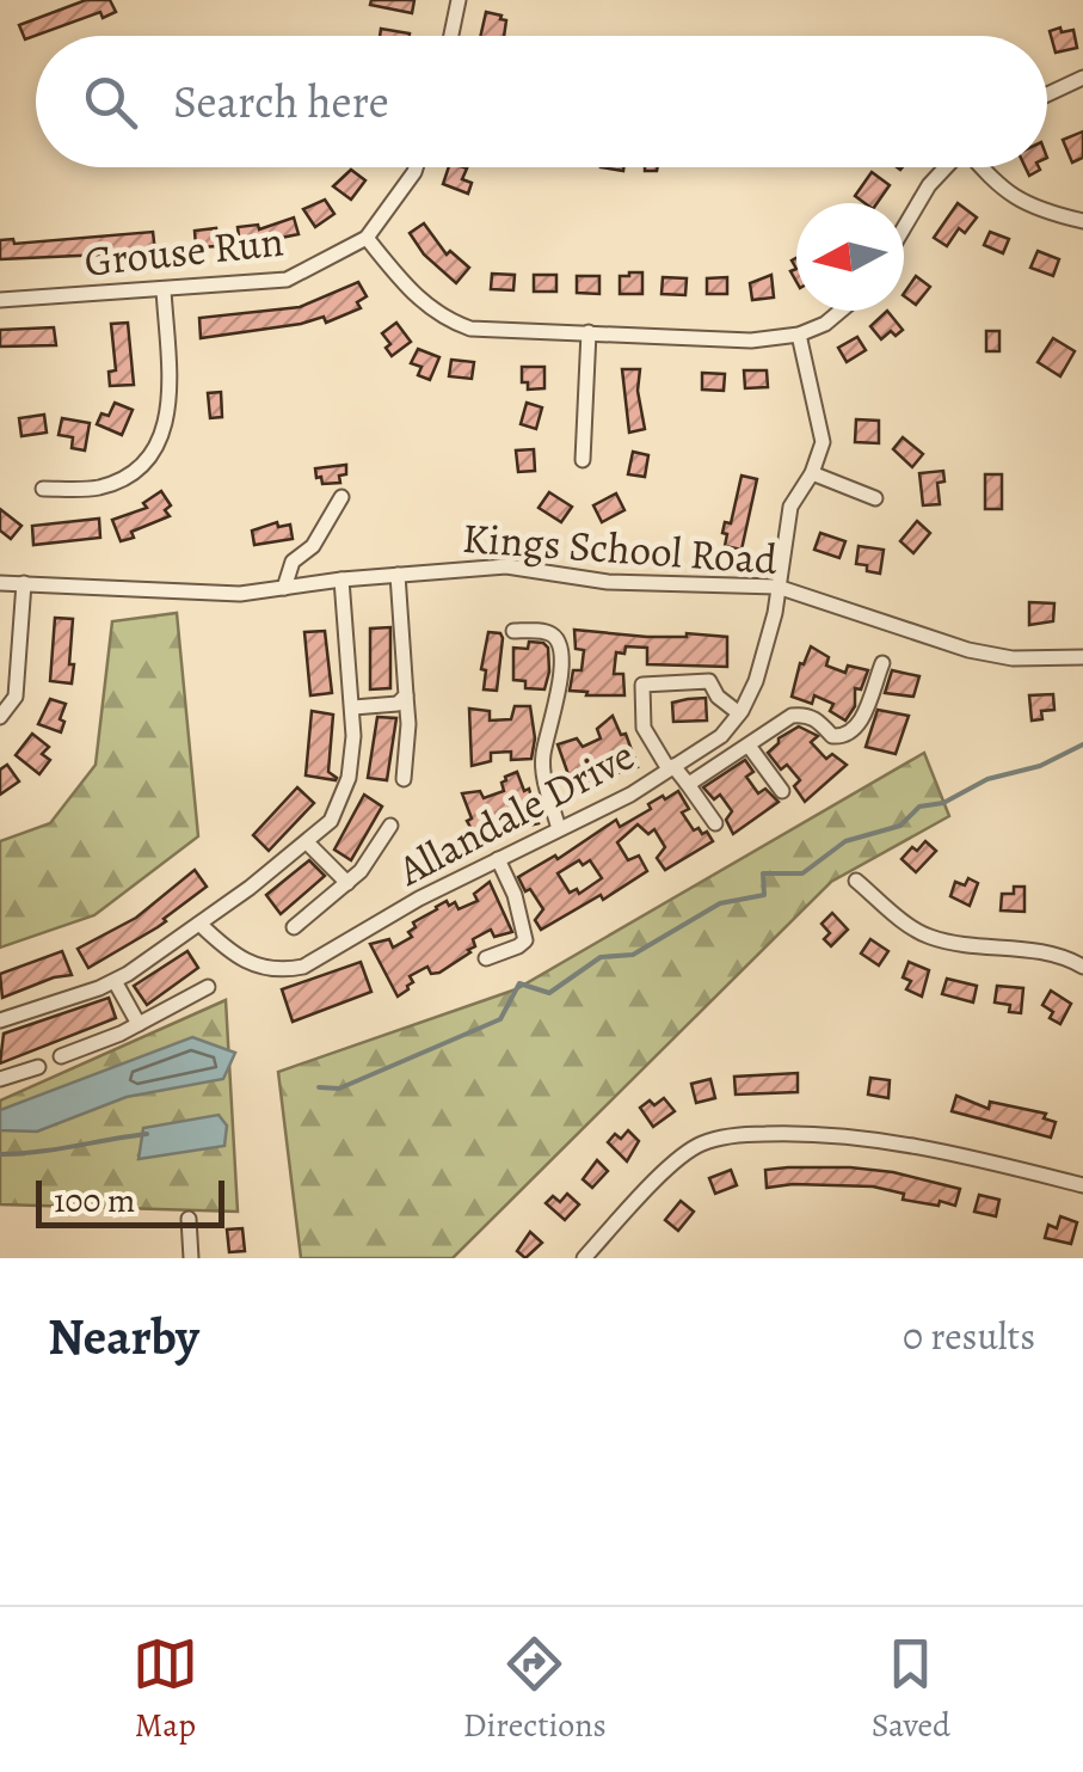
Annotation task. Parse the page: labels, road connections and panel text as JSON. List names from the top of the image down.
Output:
{
  "streets": {
    "street": ["Grouse Run", "Kings School Road", "Allandale Drive"]
  },
  "crossings": [
    ["Kings School Road", "Allandale Drive"]
  ],
  "scale_bar": "100 m",
  "north": "left",
  "page": {
    "search": "Search here",
    "scale": "100 m",
    "heading": ["Nearby", "0 results"],
    "nav": ["Map", "Directions", "Saved"]
  }
}
